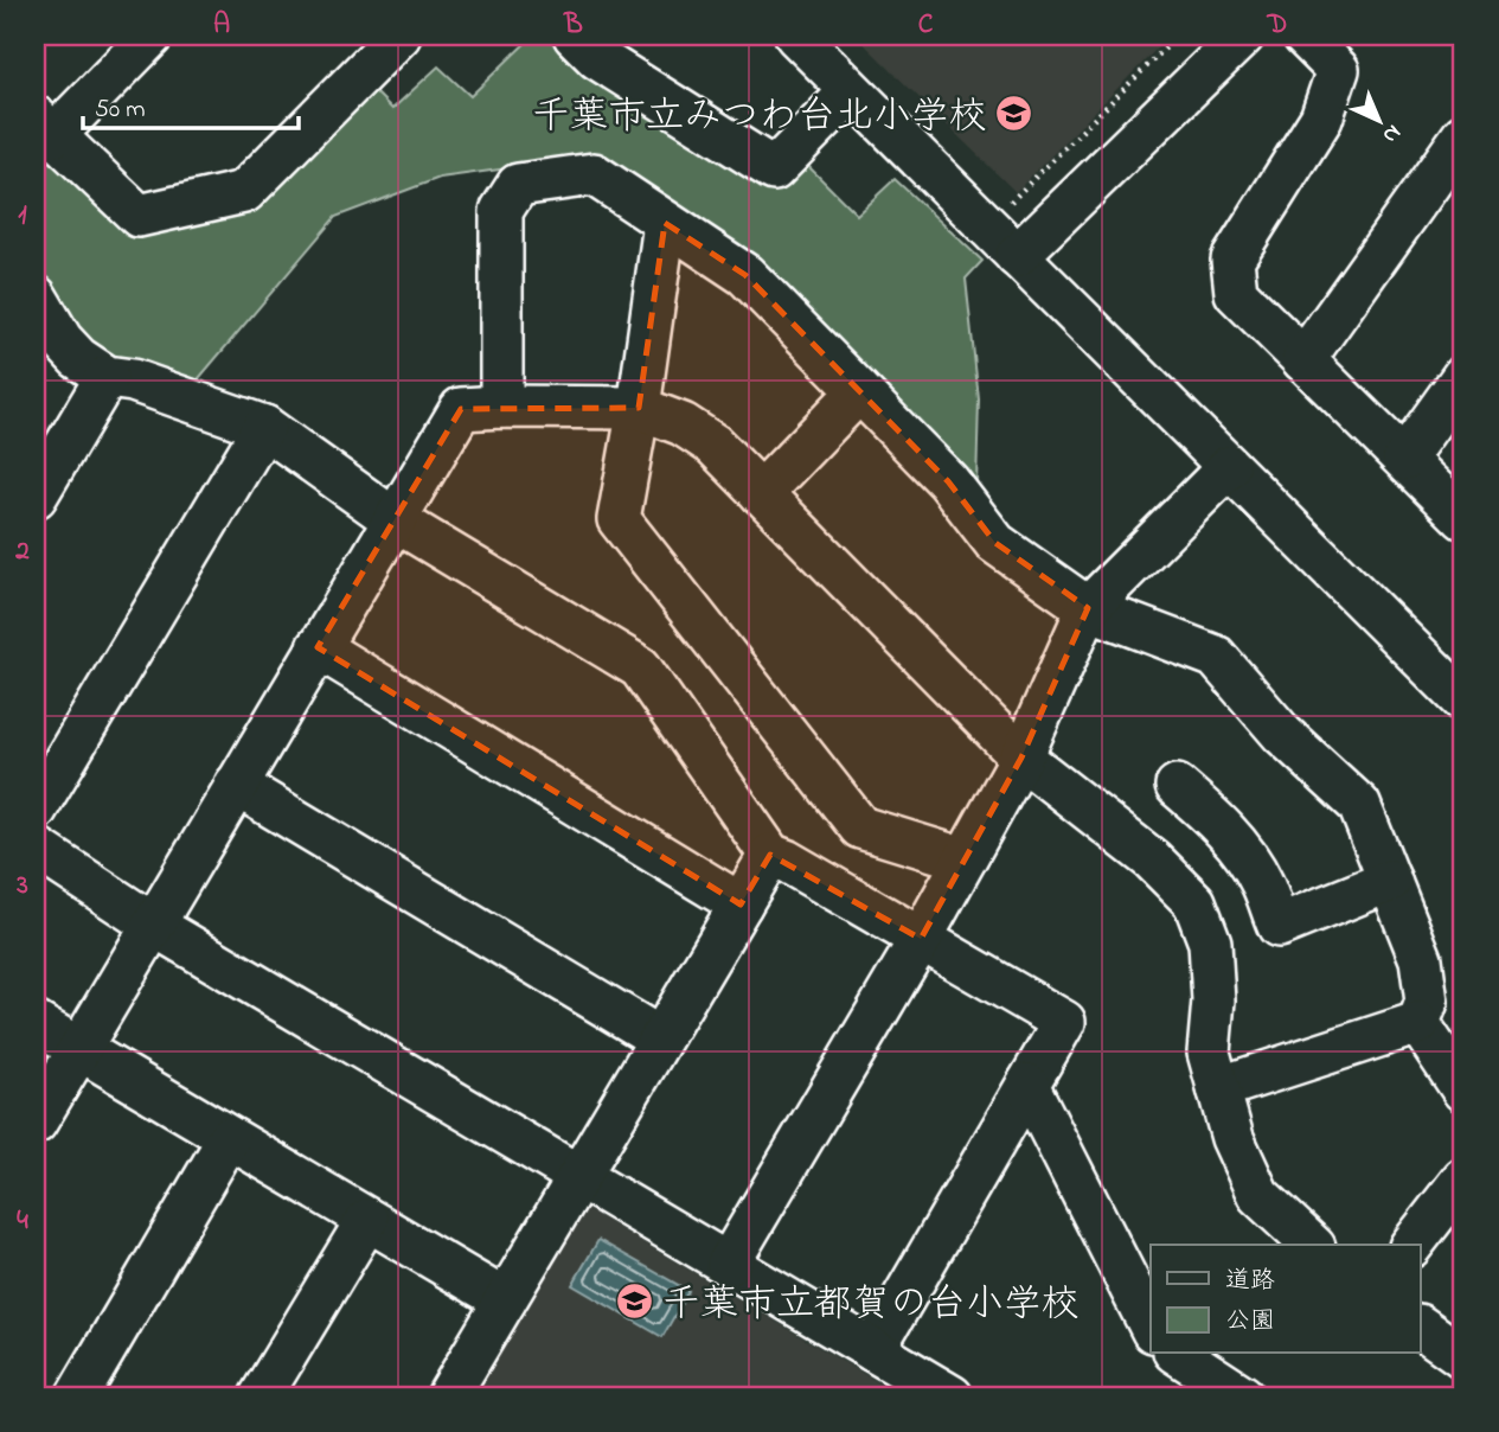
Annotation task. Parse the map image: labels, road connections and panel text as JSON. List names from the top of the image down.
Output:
{
  "places": {
    "school or university": ["千葉市立みつわ台北小学校", "千葉市立都賀の台小学校"]
  },
  "legend": ["道路", "公園"],
  "scale_bar": "50 m",
  "north": "bottom right",
  "grid": {
    "columns": [
      "A",
      "B",
      "C",
      "D"
    ],
    "rows": [
      "1",
      "2",
      "3",
      "4"
    ]
  }
}
